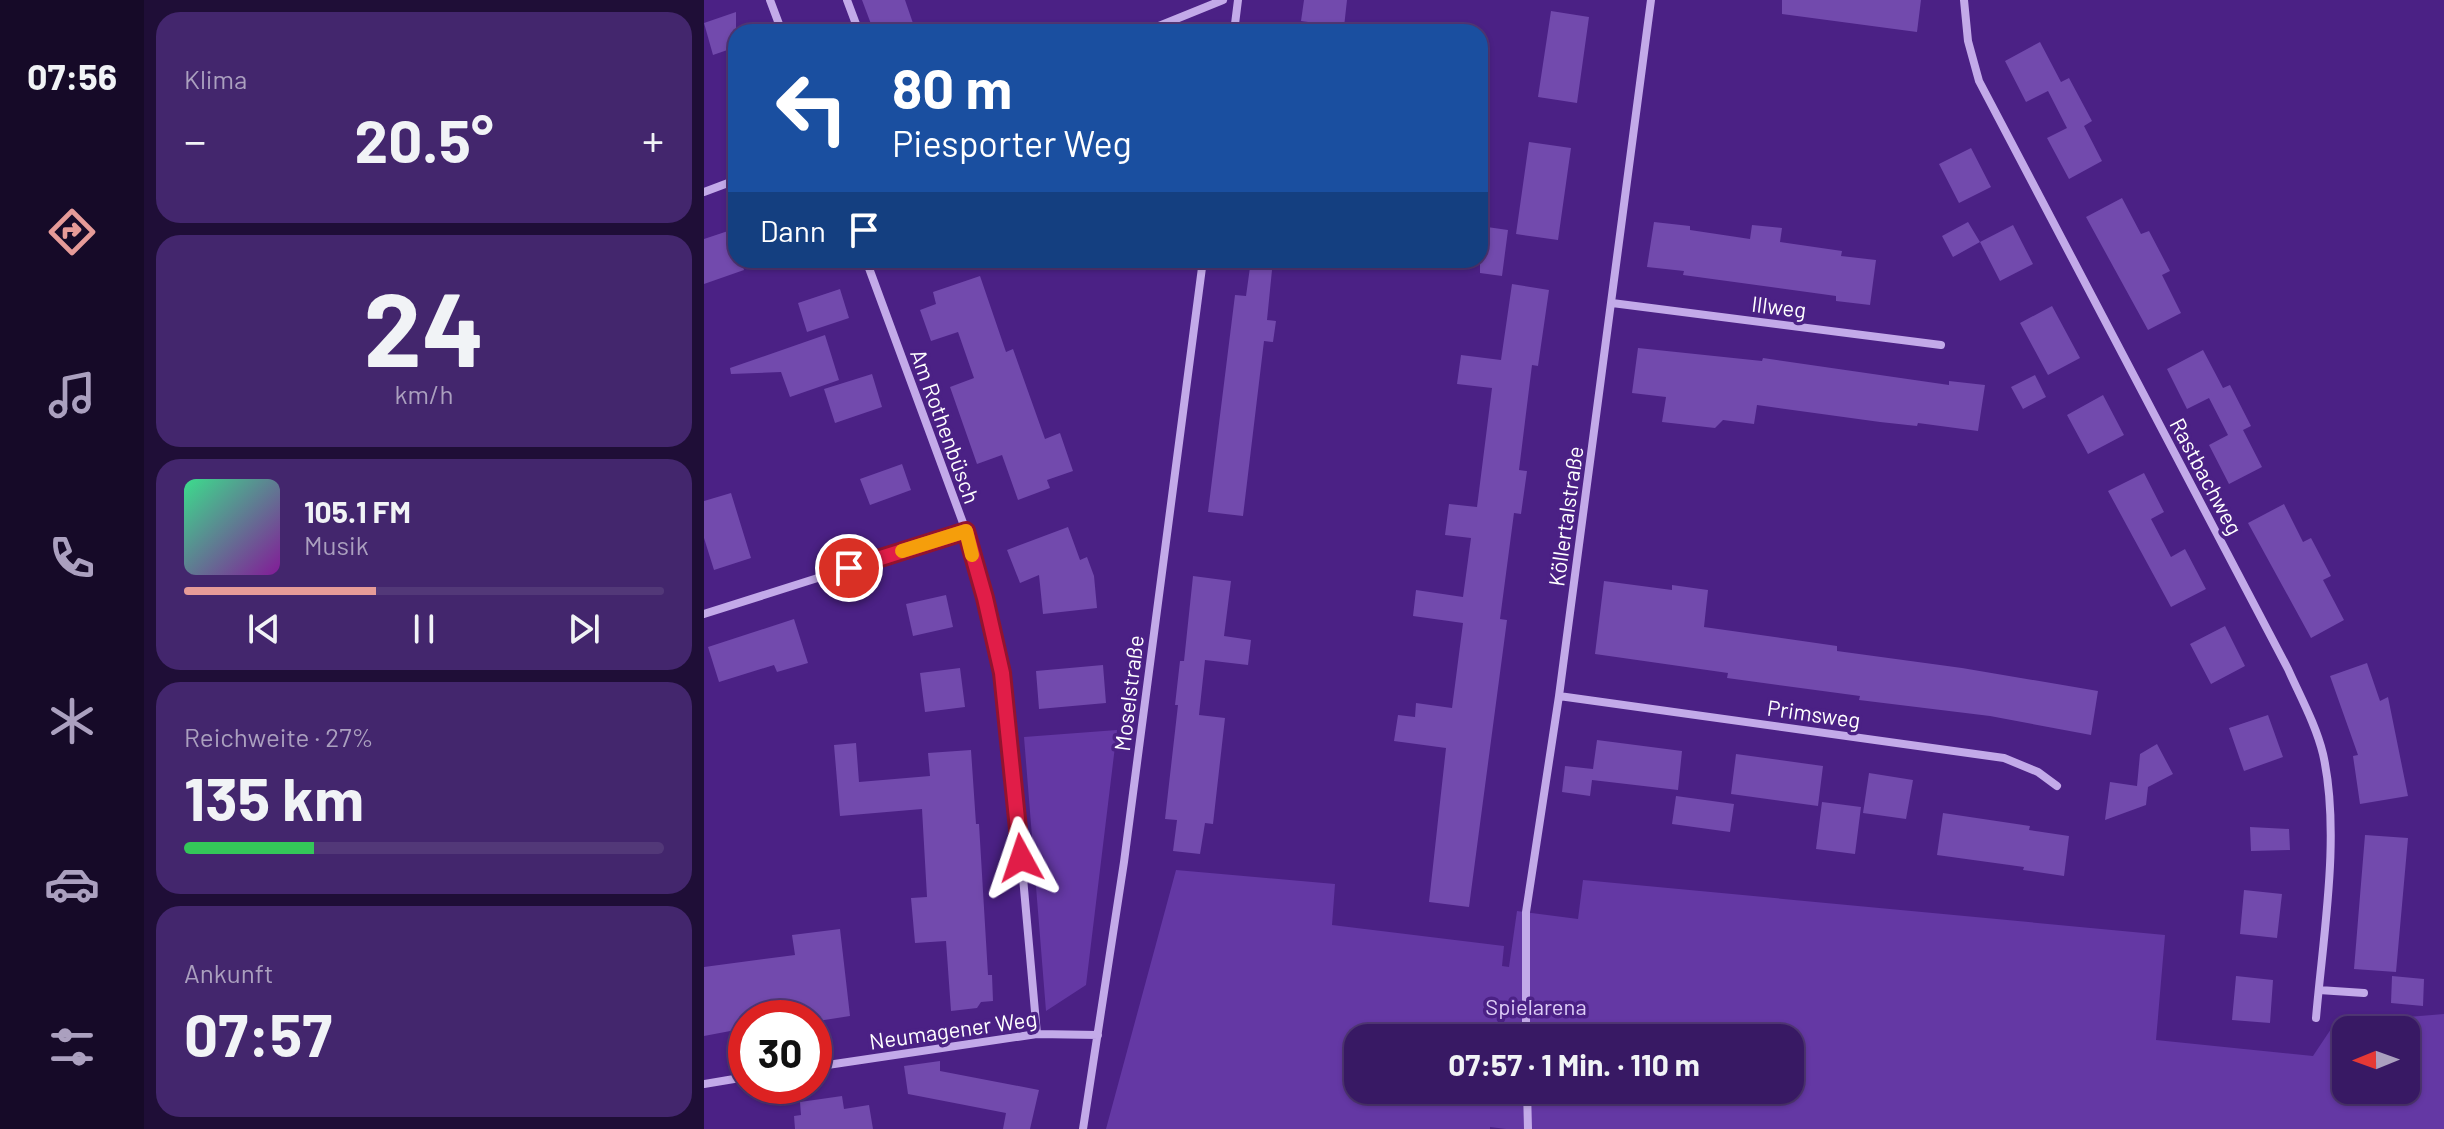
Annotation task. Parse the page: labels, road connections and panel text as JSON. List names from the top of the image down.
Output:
{
  "streets": {
    "street": [
      "Illweg",
      "Am Rothenbüsch",
      "Rastbachweg",
      "Köllertalstraße",
      "Moselstraße",
      "Primsweg",
      "Neumagener Weg"
    ]
  },
  "crossings": [
    ["Illweg", "Köllertalstraße"],
    ["Am Rothenbüsch", "Neumagener Weg"],
    ["Köllertalstraße", "Primsweg"],
    ["Moselstraße", "Neumagener Weg"]
  ],
  "parks": ["Spielarena"],
  "north": "left",
  "page": {
    "tabs": "07:56",
    "tile": [
      "Klima",
      ["24", "km/h"],
      ["Reichweite · 27%", "135 km"],
      ["Ankunft", "07:57"]
    ],
    "turn": ["80 m", "Piesporter Weg"],
    "heat": ["−", "20.5°", "+"],
    "then": "Dann",
    "song": ["105.1 FM", "Musik"],
    "limit": "30",
    "trip": "07:57 · 1 Min. · 110 m"
  }
}
